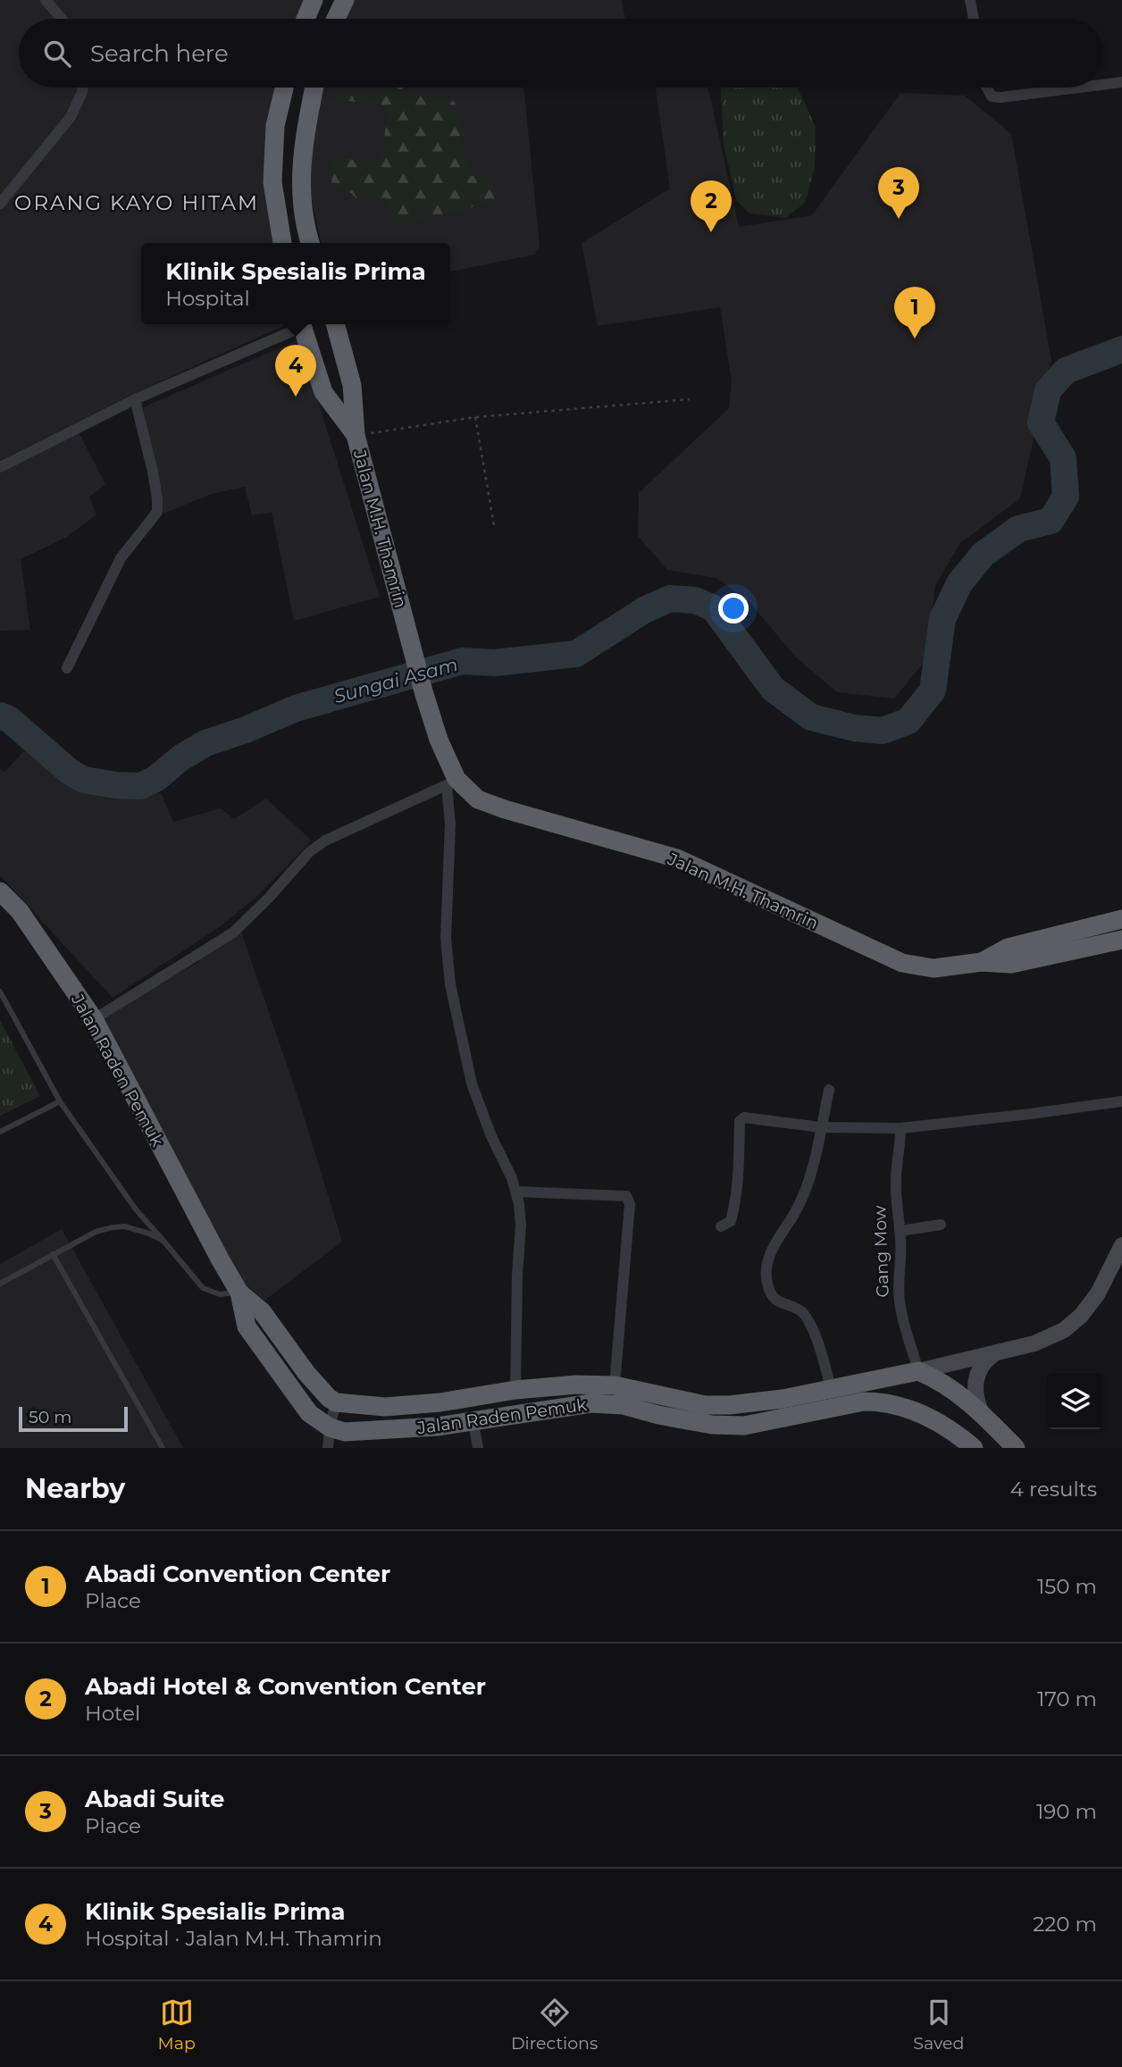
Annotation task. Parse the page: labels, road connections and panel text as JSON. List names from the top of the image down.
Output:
{
  "streets": {
    "highway": ["Jalan M.H. Thamrin", "Jalan Raden Pemuk"],
    "street": ["Gang Mow"]
  },
  "crossings": [
    ["Jalan Raden Pemuk", "Gang Mow"]
  ],
  "districts": ["ORANG KAYO HITAM"],
  "water": ["Sungai Asam"],
  "scale_bar": "50 m",
  "page": {
    "search": "Search here",
    "pins": [
      "3",
      "2",
      "1",
      "4"
    ],
    "popup": ["Klinik Spesialis Prima", "Hospital"],
    "scale": "50 m",
    "heading": ["Nearby", "4 results"],
    "list": [
      {
        "mark": "1",
        "name": "Abadi Convention Center",
        "note": "Place",
        "value": "150 m"
      },
      {
        "mark": "2",
        "name": "Abadi Hotel & Convention Center",
        "note": "Hotel",
        "value": "170 m"
      },
      {
        "mark": "3",
        "name": "Abadi Suite",
        "note": "Place",
        "value": "190 m"
      },
      {
        "mark": "4",
        "name": "Klinik Spesialis Prima",
        "note": "Hospital · Jalan M.H. Thamrin",
        "value": "220 m"
      }
    ],
    "nav": ["Map", "Directions", "Saved"]
  }
}
